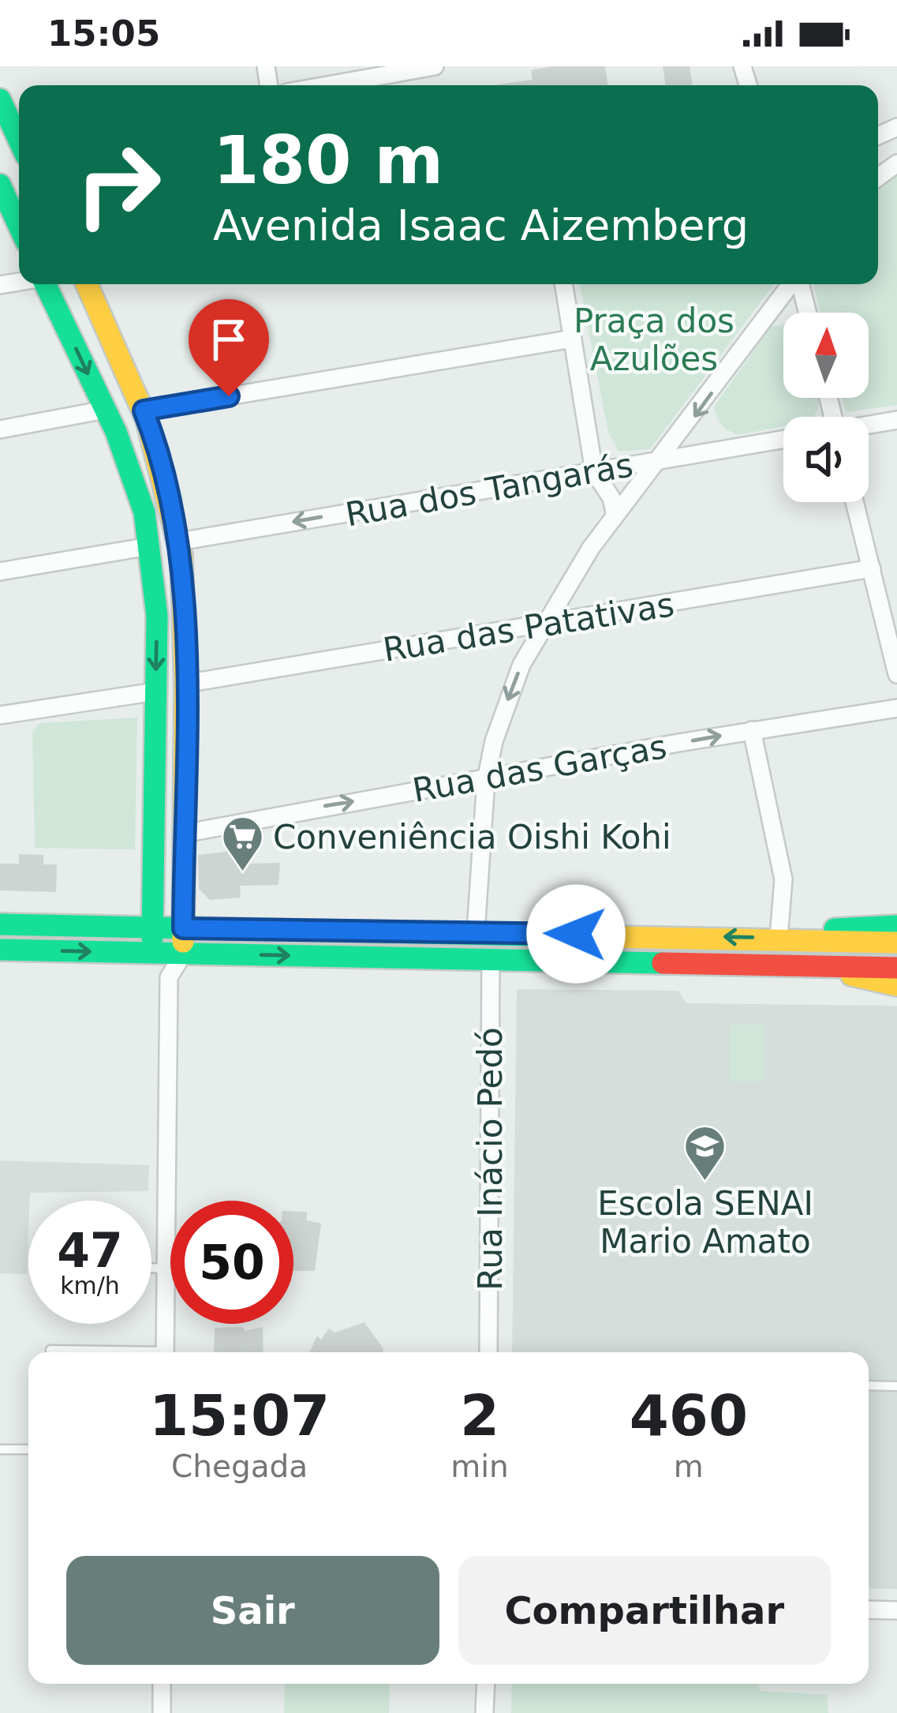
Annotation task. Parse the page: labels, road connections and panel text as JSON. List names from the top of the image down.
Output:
{
  "streets": {
    "street": [
      "Rua dos Tangarás",
      "Rua das Patativas",
      "Rua das Garças",
      "Rua Inácio Pedó"
    ]
  },
  "one_way": ["Rua das Garças"],
  "parks": ["Praça dos Azulões"],
  "places": {
    "supermarket": ["Conveniência Oishi Kohi"],
    "school or university": ["Escola SENAI Mario Amato"]
  },
  "north": "top",
  "page": {
    "status": "15:05",
    "turn": ["180 m", "Avenida Isaac Aizemberg"],
    "speed": "47 km/h",
    "limit": "50",
    "eta": [
      "15:07",
      "Chegada",
      "2",
      "min",
      "460",
      "m"
    ],
    "buttons": ["Sair", "Compartilhar"]
  }
}
